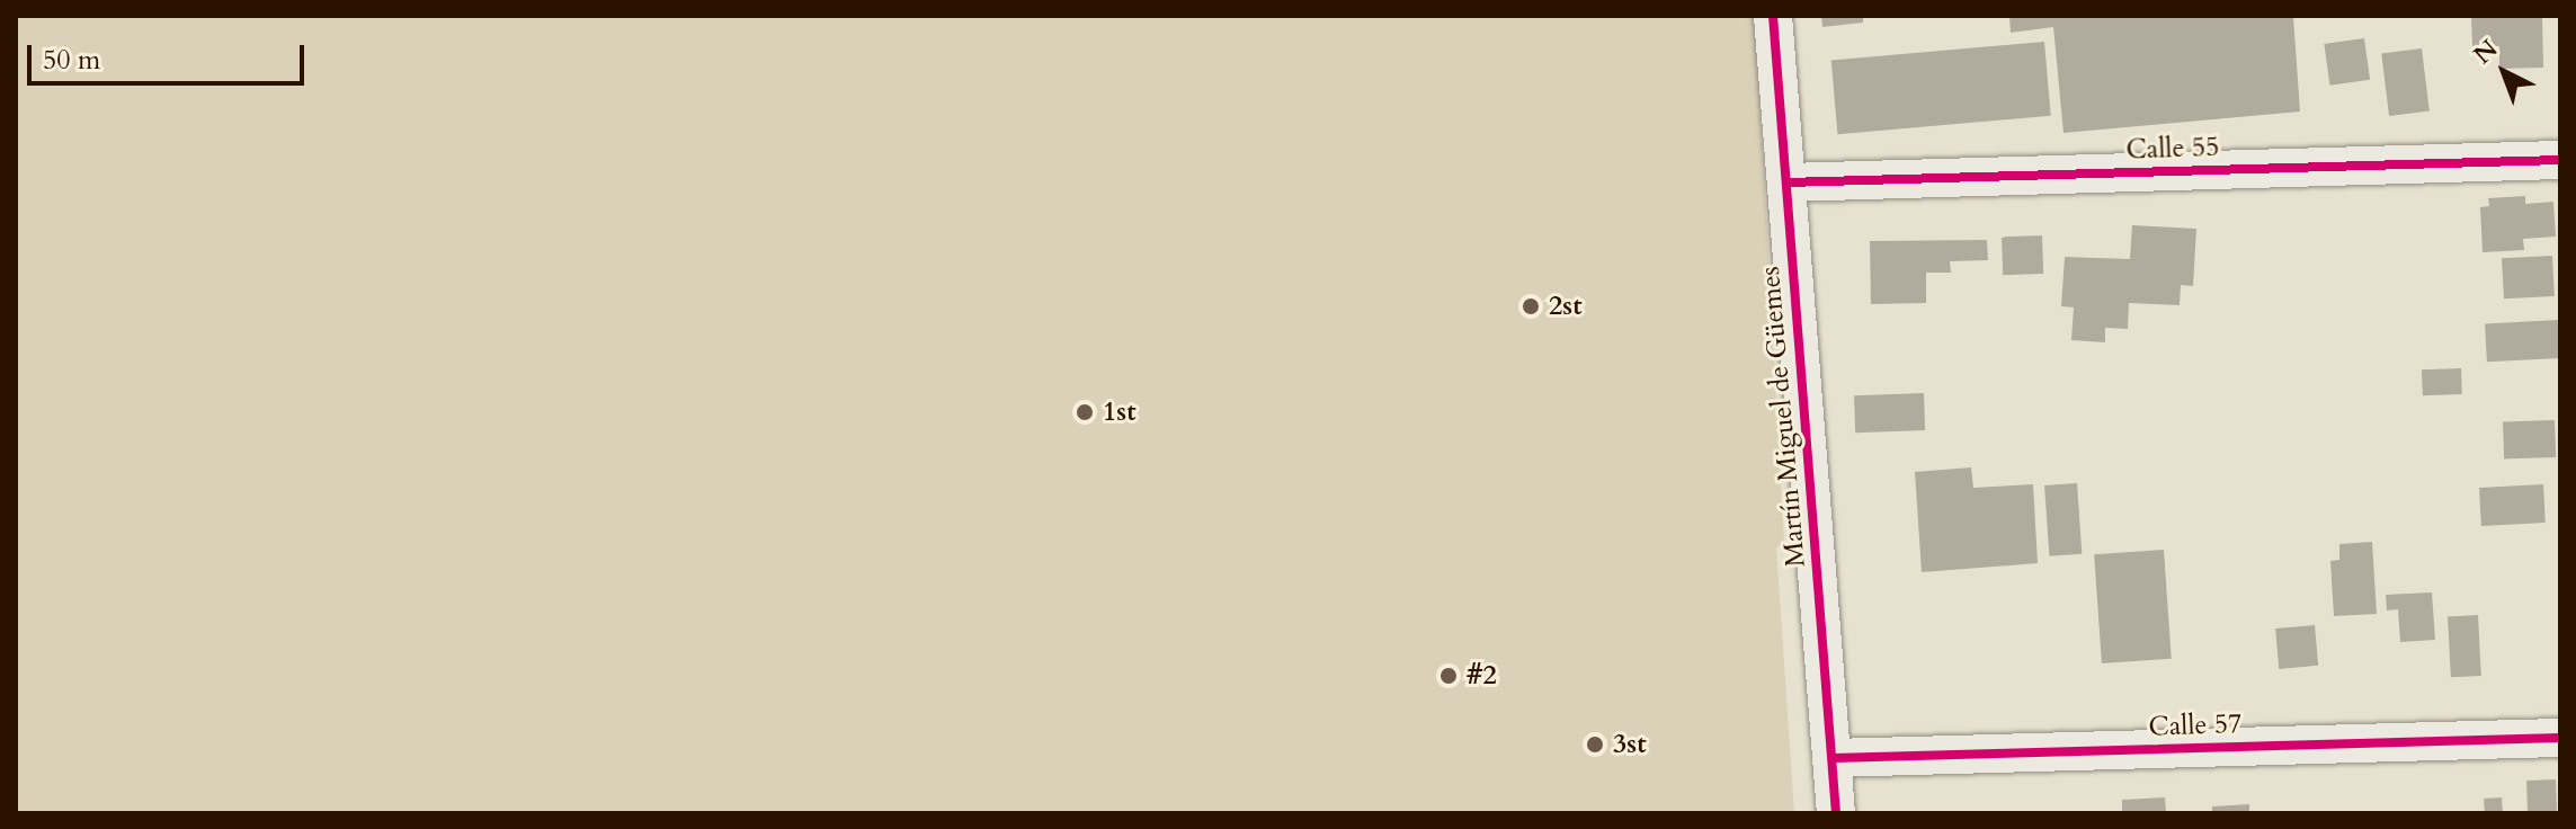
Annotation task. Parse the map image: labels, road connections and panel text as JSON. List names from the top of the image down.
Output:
{
  "streets": {
    "street": ["Calle 55", "Martín Miguel de Güemes", "Calle 57"]
  },
  "crossings": [
    ["Calle 55", "Martín Miguel de Güemes"],
    ["Martín Miguel de Güemes", "Calle 57"]
  ],
  "places": [
    "2st",
    "1st",
    "#2",
    "3st"
  ],
  "scale_bar": "50 m",
  "north": "top left"
}
